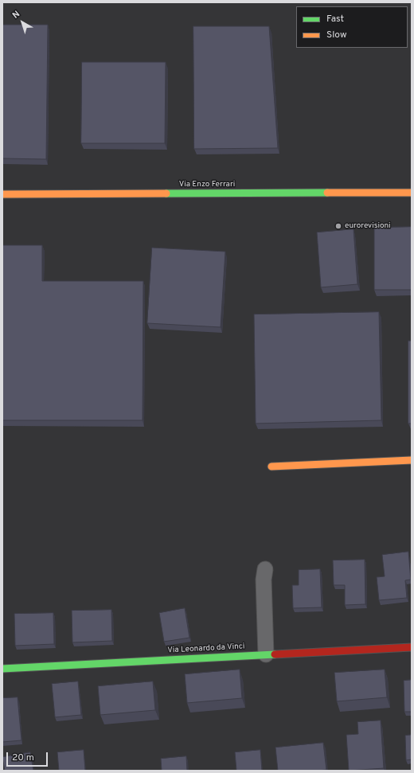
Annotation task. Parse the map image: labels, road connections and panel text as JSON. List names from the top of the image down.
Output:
{
  "streets": {
    "street": ["Via Enzo Ferrari", "Via Leonardo da Vinci"]
  },
  "places": ["eurorevisioni"],
  "legend": ["Fast", "Slow"],
  "scale_bar": "20 m",
  "north": "top left"
}
